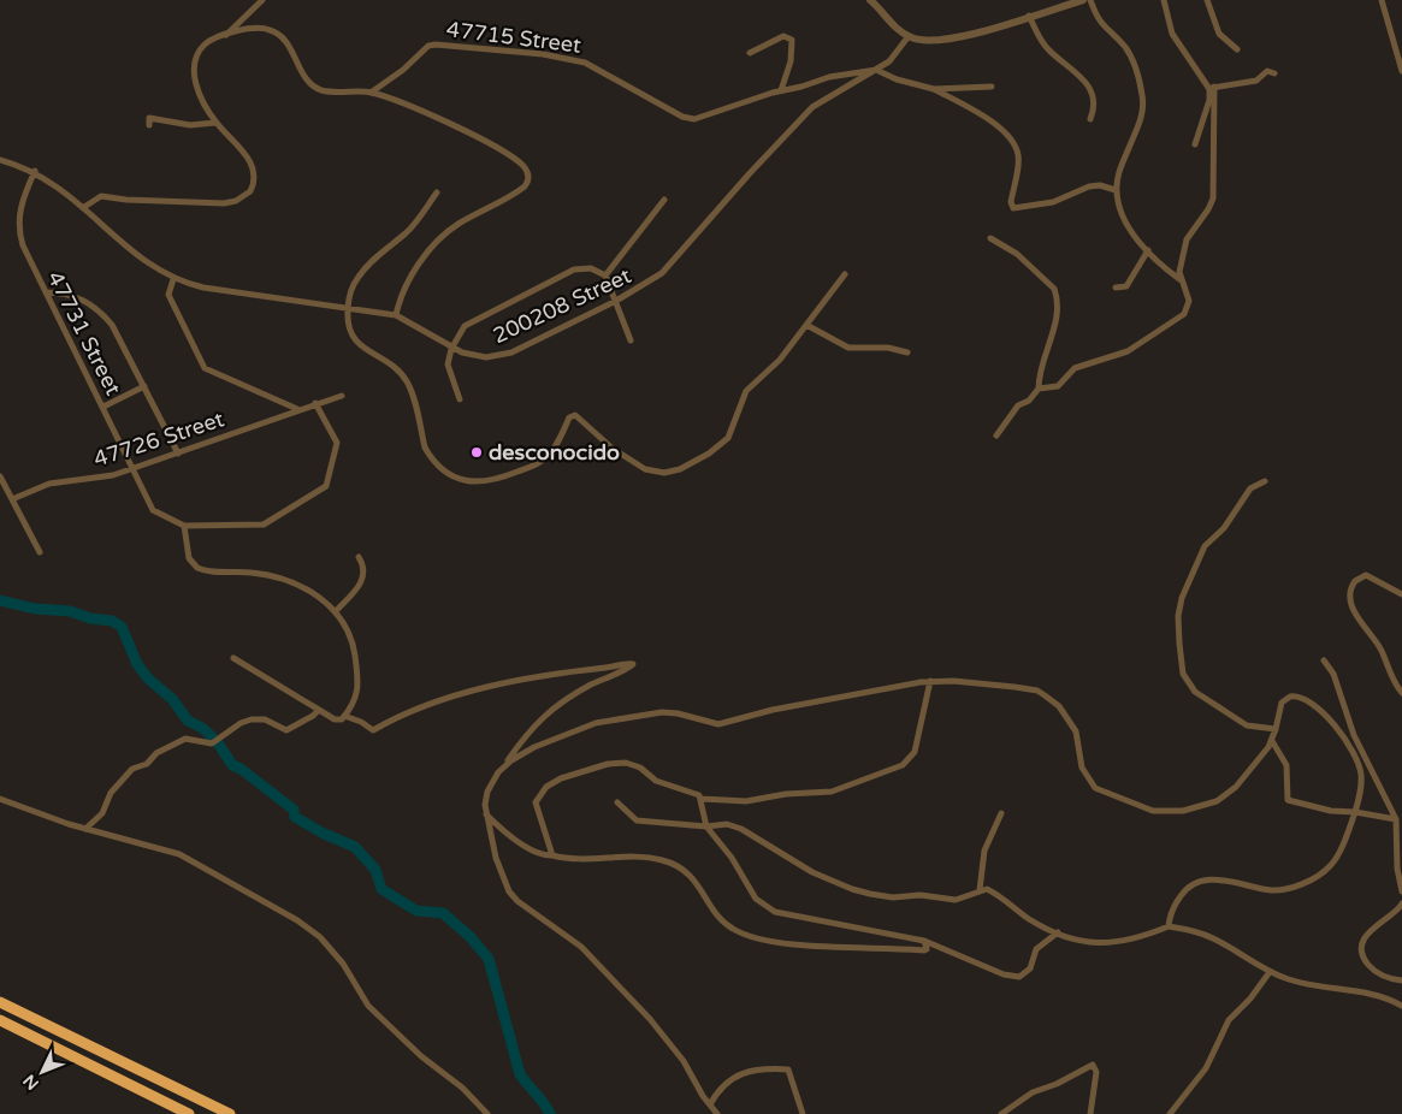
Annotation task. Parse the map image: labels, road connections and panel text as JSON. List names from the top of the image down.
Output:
{
  "streets": {
    "street": [
      "47715 Street",
      "200208 Street",
      "47731 Street",
      "47726 Street"
    ]
  },
  "crossings": [
    ["47715 Street", "200208 Street"],
    ["200208 Street", "47731 Street"],
    ["47731 Street", "47726 Street"]
  ],
  "places": ["desconocido"],
  "north": "bottom left"
}
